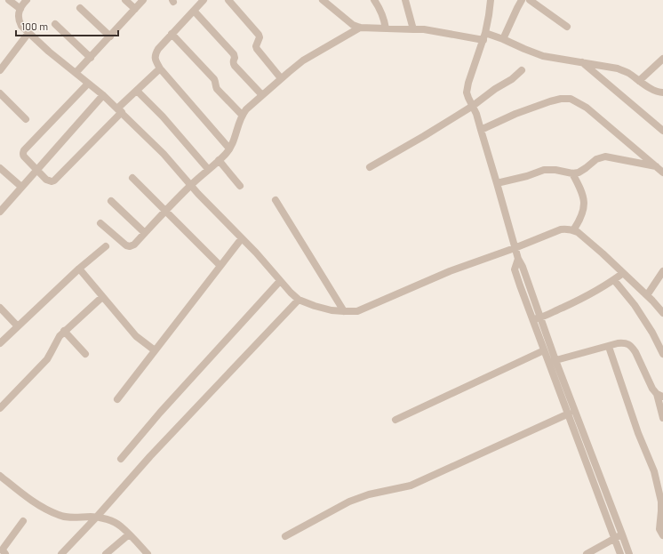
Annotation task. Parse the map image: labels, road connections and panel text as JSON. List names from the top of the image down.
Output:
{
  "scale_bar": "100 m"
}
